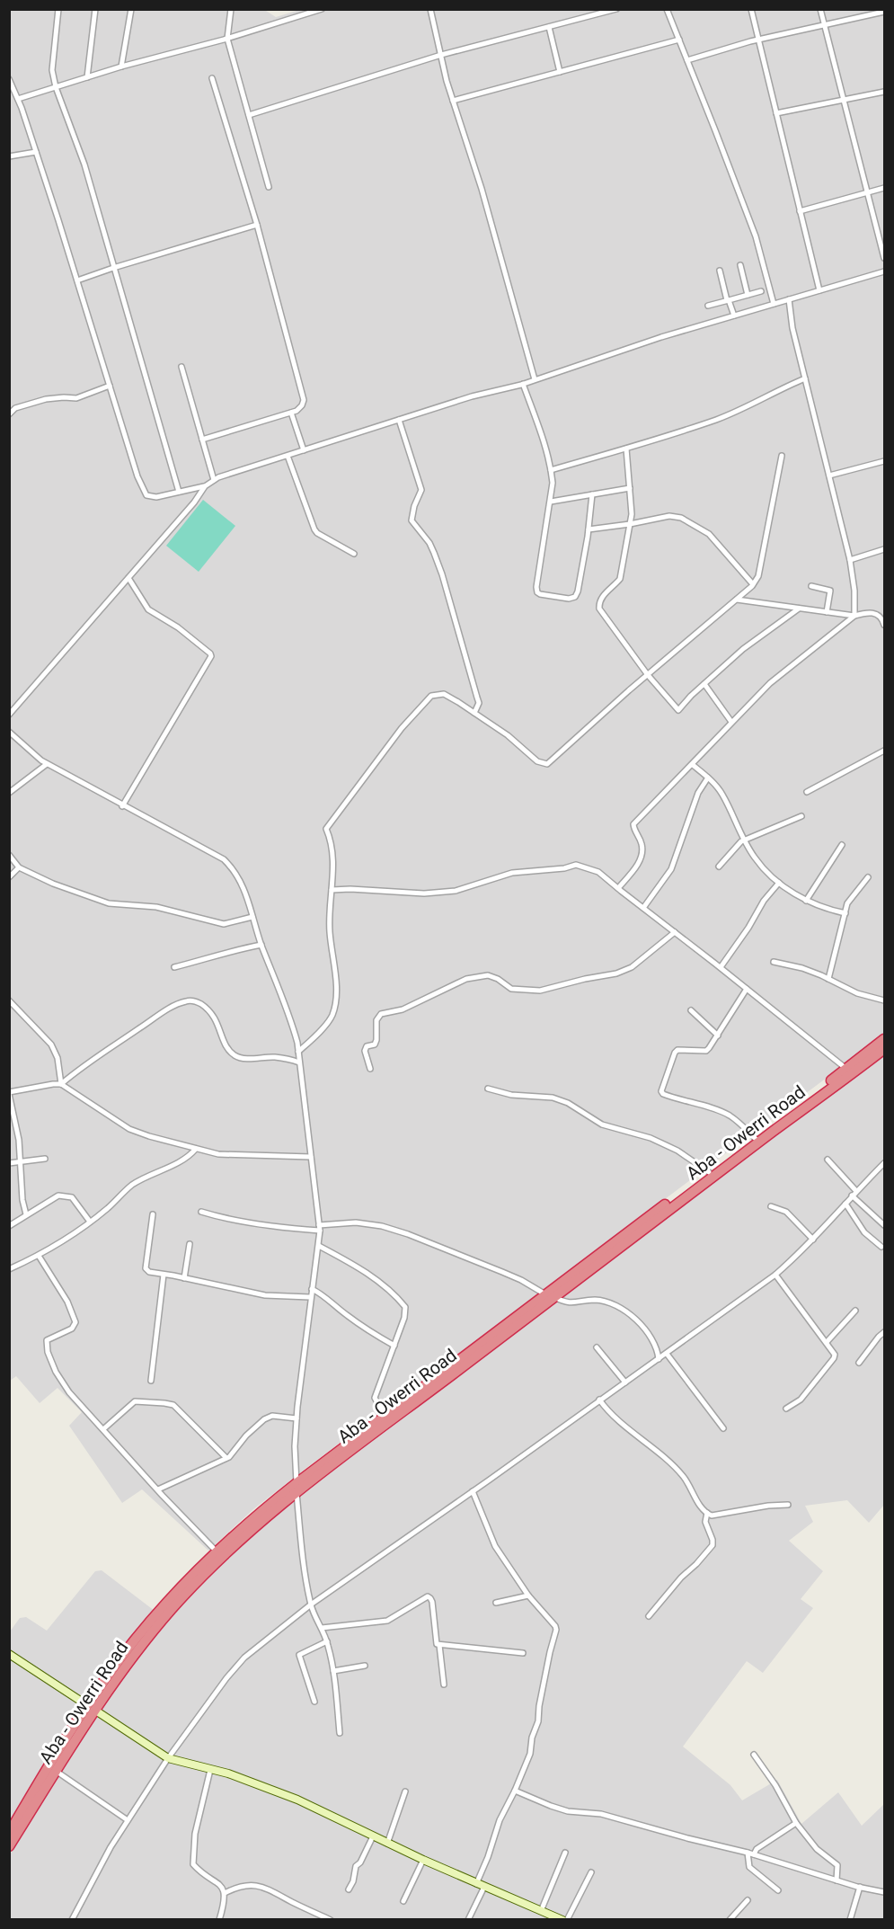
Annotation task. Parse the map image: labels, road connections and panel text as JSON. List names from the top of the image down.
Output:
{
  "streets": {
    "highway": ["Aba - Owerri Road"]
  }
}
